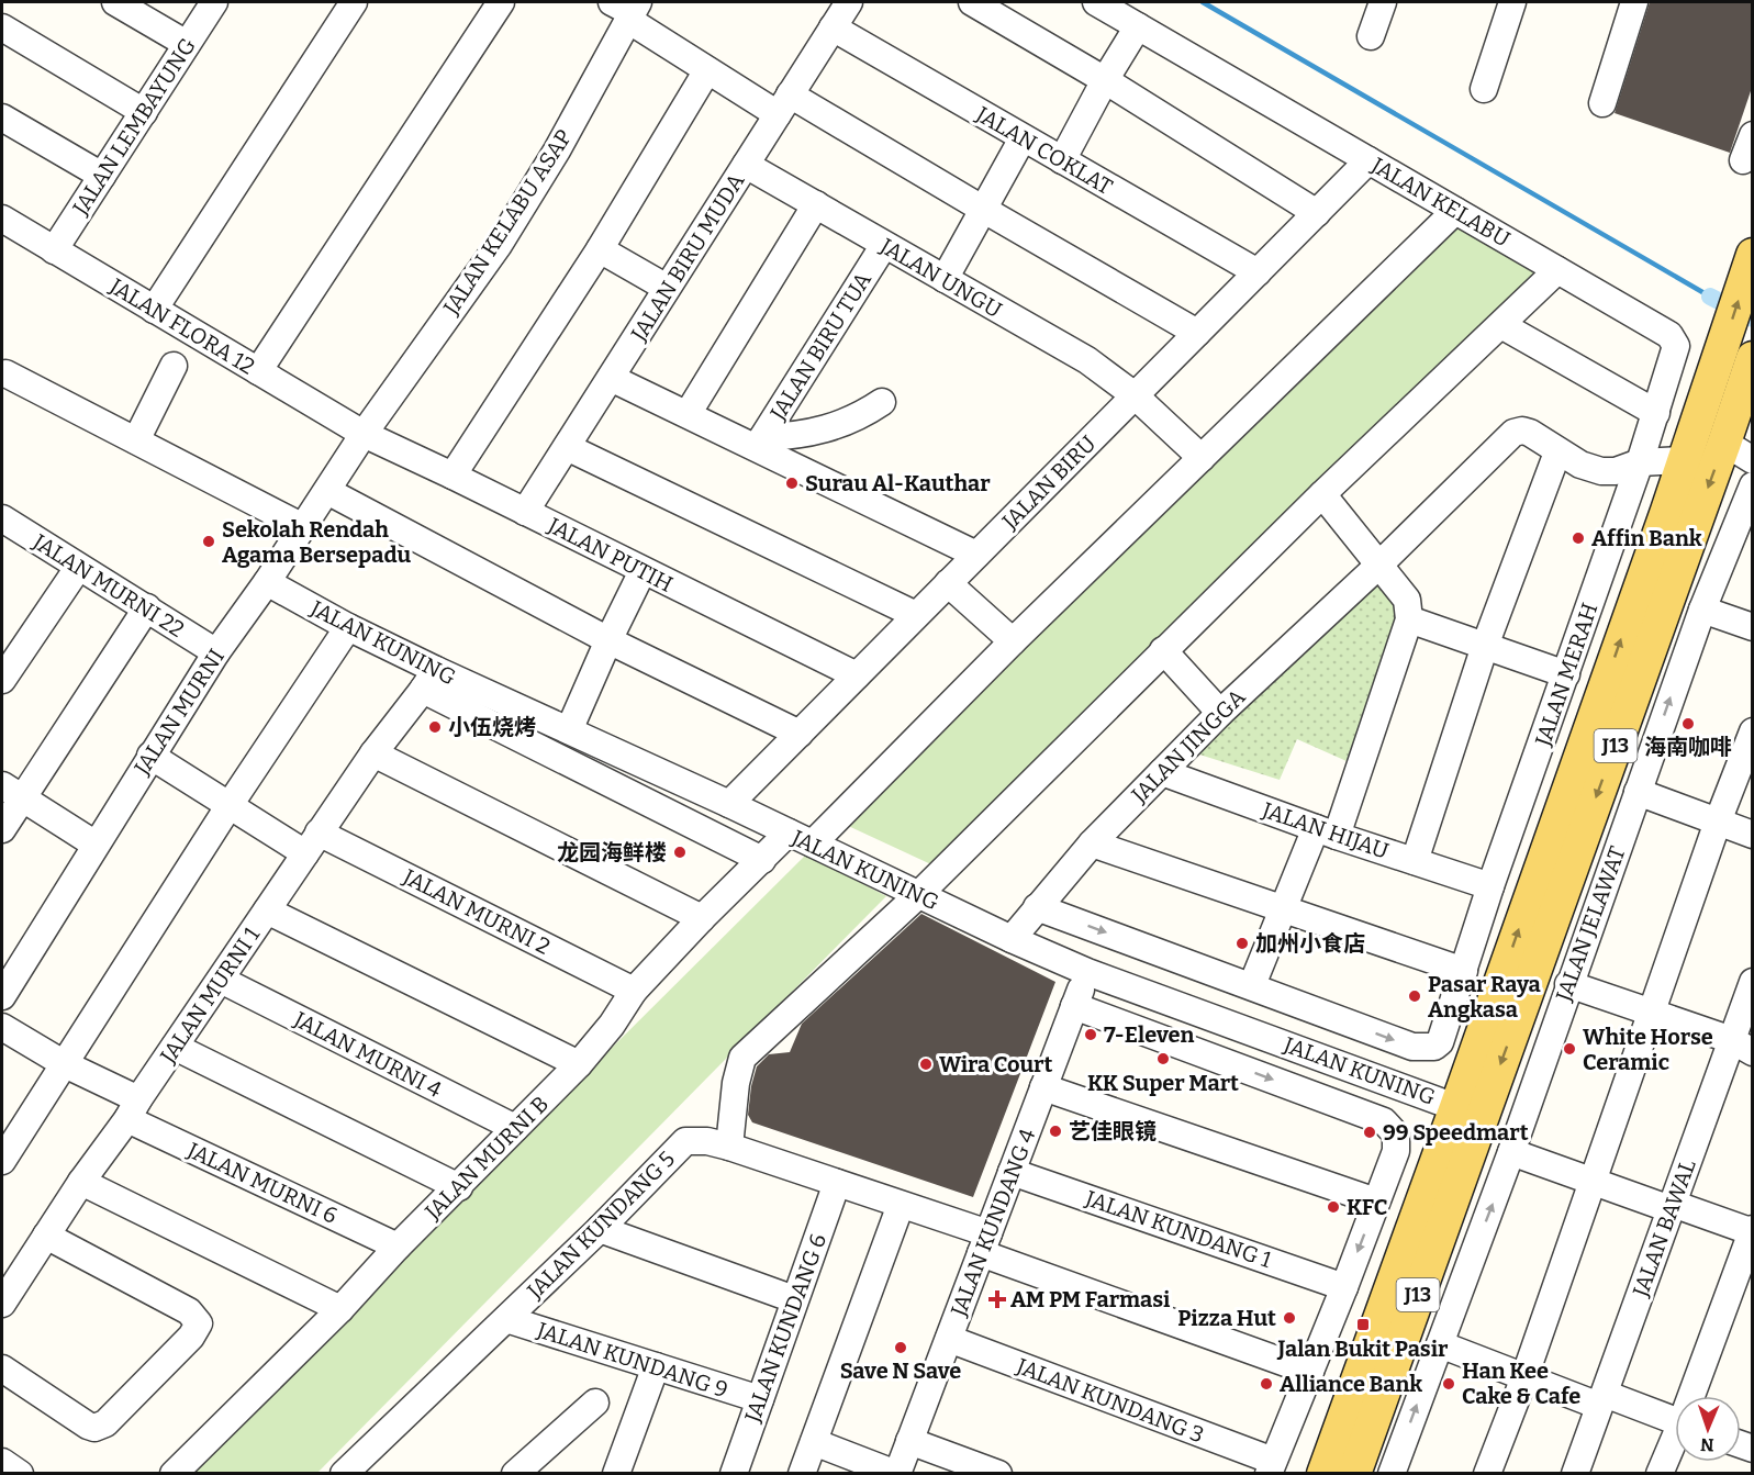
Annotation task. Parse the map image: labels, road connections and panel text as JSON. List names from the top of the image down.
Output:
{
  "streets": {
    "main road": ["J13"],
    "street": [
      "JALAN LEMBAYUNG",
      "JALAN COKLAT",
      "JALAN KELABU",
      "JALAN KELABU ASAP",
      "JALAN BIRU MUDA",
      "JALAN UNGU",
      "JALAN FLORA 12",
      "JALAN BIRU TUA",
      "JALAN BIRU",
      "JALAN PUTIH",
      "JALAN MURNI 22",
      "JALAN KUNING",
      "JALAN MERAH",
      "JALAN MURNI",
      "JALAN JINGGA",
      "JALAN HIJAU",
      "JALAN MURNI 2",
      "JALAN JELAWAT",
      "JALAN MURNI 1",
      "JALAN MURNI 4",
      "JALAN MURNI B",
      "JALAN MURNI 6",
      "JALAN KUNDANG 4",
      "JALAN KUNDANG 5",
      "JALAN BAWAL",
      "JALAN KUNDANG 1",
      "JALAN KUNDANG 6",
      "JALAN KUNDANG 9",
      "JALAN KUNDANG 3"
    ]
  },
  "crossings": [
    ["JALAN LEMBAYUNG", "JALAN FLORA 12"],
    ["JALAN COKLAT", "JALAN BIRU MUDA"],
    ["JALAN COKLAT", "JALAN BIRU"],
    ["JALAN KELABU", "JALAN BIRU"],
    ["JALAN KELABU", "JALAN MERAH"],
    ["JALAN KELABU", "JALAN JINGGA"],
    ["JALAN KELABU", "JALAN MURNI B"],
    ["JALAN KELABU ASAP", "JALAN FLORA 12"],
    ["JALAN KELABU ASAP", "JALAN PUTIH"],
    ["JALAN KELABU ASAP", "JALAN MURNI"],
    ["JALAN BIRU MUDA", "JALAN UNGU"],
    ["JALAN BIRU MUDA", "JALAN PUTIH"],
    ["JALAN UNGU", "JALAN BIRU TUA"],
    ["JALAN UNGU", "JALAN BIRU"],
    ["JALAN UNGU", "JALAN MURNI B"],
    ["JALAN FLORA 12", "JALAN PUTIH"],
    ["JALAN FLORA 12", "JALAN MURNI"],
    ["JALAN BIRU", "JALAN PUTIH"],
    ["JALAN BIRU", "JALAN KUNING"],
    ["JALAN PUTIH", "JALAN MURNI"],
    ["JALAN MURNI 22", "JALAN MURNI"],
    ["JALAN KUNING", "JALAN MURNI"],
    ["JALAN KUNING", "JALAN JINGGA"],
    ["JALAN KUNING", "J13"],
    ["JALAN KUNING", "JALAN MURNI 1"],
    ["JALAN KUNING", "JALAN MURNI B"],
    ["JALAN KUNING", "JALAN KUNDANG 4"],
    ["JALAN MERAH", "JALAN JINGGA"],
    ["JALAN MERAH", "JALAN HIJAU"],
    ["JALAN MURNI", "JALAN MURNI 2"],
    ["JALAN JINGGA", "J13"],
    ["JALAN JINGGA", "JALAN HIJAU"],
    ["JALAN MURNI 2", "JALAN MURNI 1"],
    ["JALAN MURNI 2", "JALAN MURNI B"],
    ["JALAN MURNI 1", "JALAN MURNI 4"],
    ["JALAN MURNI 1", "JALAN MURNI 6"],
    ["JALAN MURNI 4", "JALAN MURNI B"],
    ["JALAN MURNI B", "JALAN MURNI 6"],
    ["JALAN KUNDANG 4", "JALAN KUNDANG 5"],
    ["JALAN KUNDANG 4", "JALAN KUNDANG 1"],
    ["JALAN KUNDANG 4", "JALAN KUNDANG 3"],
    ["JALAN KUNDANG 5", "JALAN KUNDANG 6"],
    ["JALAN KUNDANG 5", "JALAN KUNDANG 9"],
    ["JALAN KUNDANG 6", "JALAN KUNDANG 9"]
  ],
  "places": {
    "other": [
      "Surau Al-Kauthar",
      "Affin Bank",
      "Sekolah Rendah Agama Bersepadu",
      "海南咖啡",
      "小伍烧烤",
      "龙园海鲜楼",
      "加州小食店",
      "Pasar Raya Angkasa",
      "7-Eleven",
      "White Horse Ceramic",
      "KK Super Mart",
      "Wira Court",
      "艺佳眼镜",
      "99 Speedmart",
      "KFC",
      "Pizza Hut",
      "Save N Save",
      "Alliance Bank",
      "Han Kee Cake & Cafe"
    ],
    "health": ["AM PM Farmasi"],
    "transit": ["Jalan Bukit Pasir"]
  },
  "north": "bottom"
}
